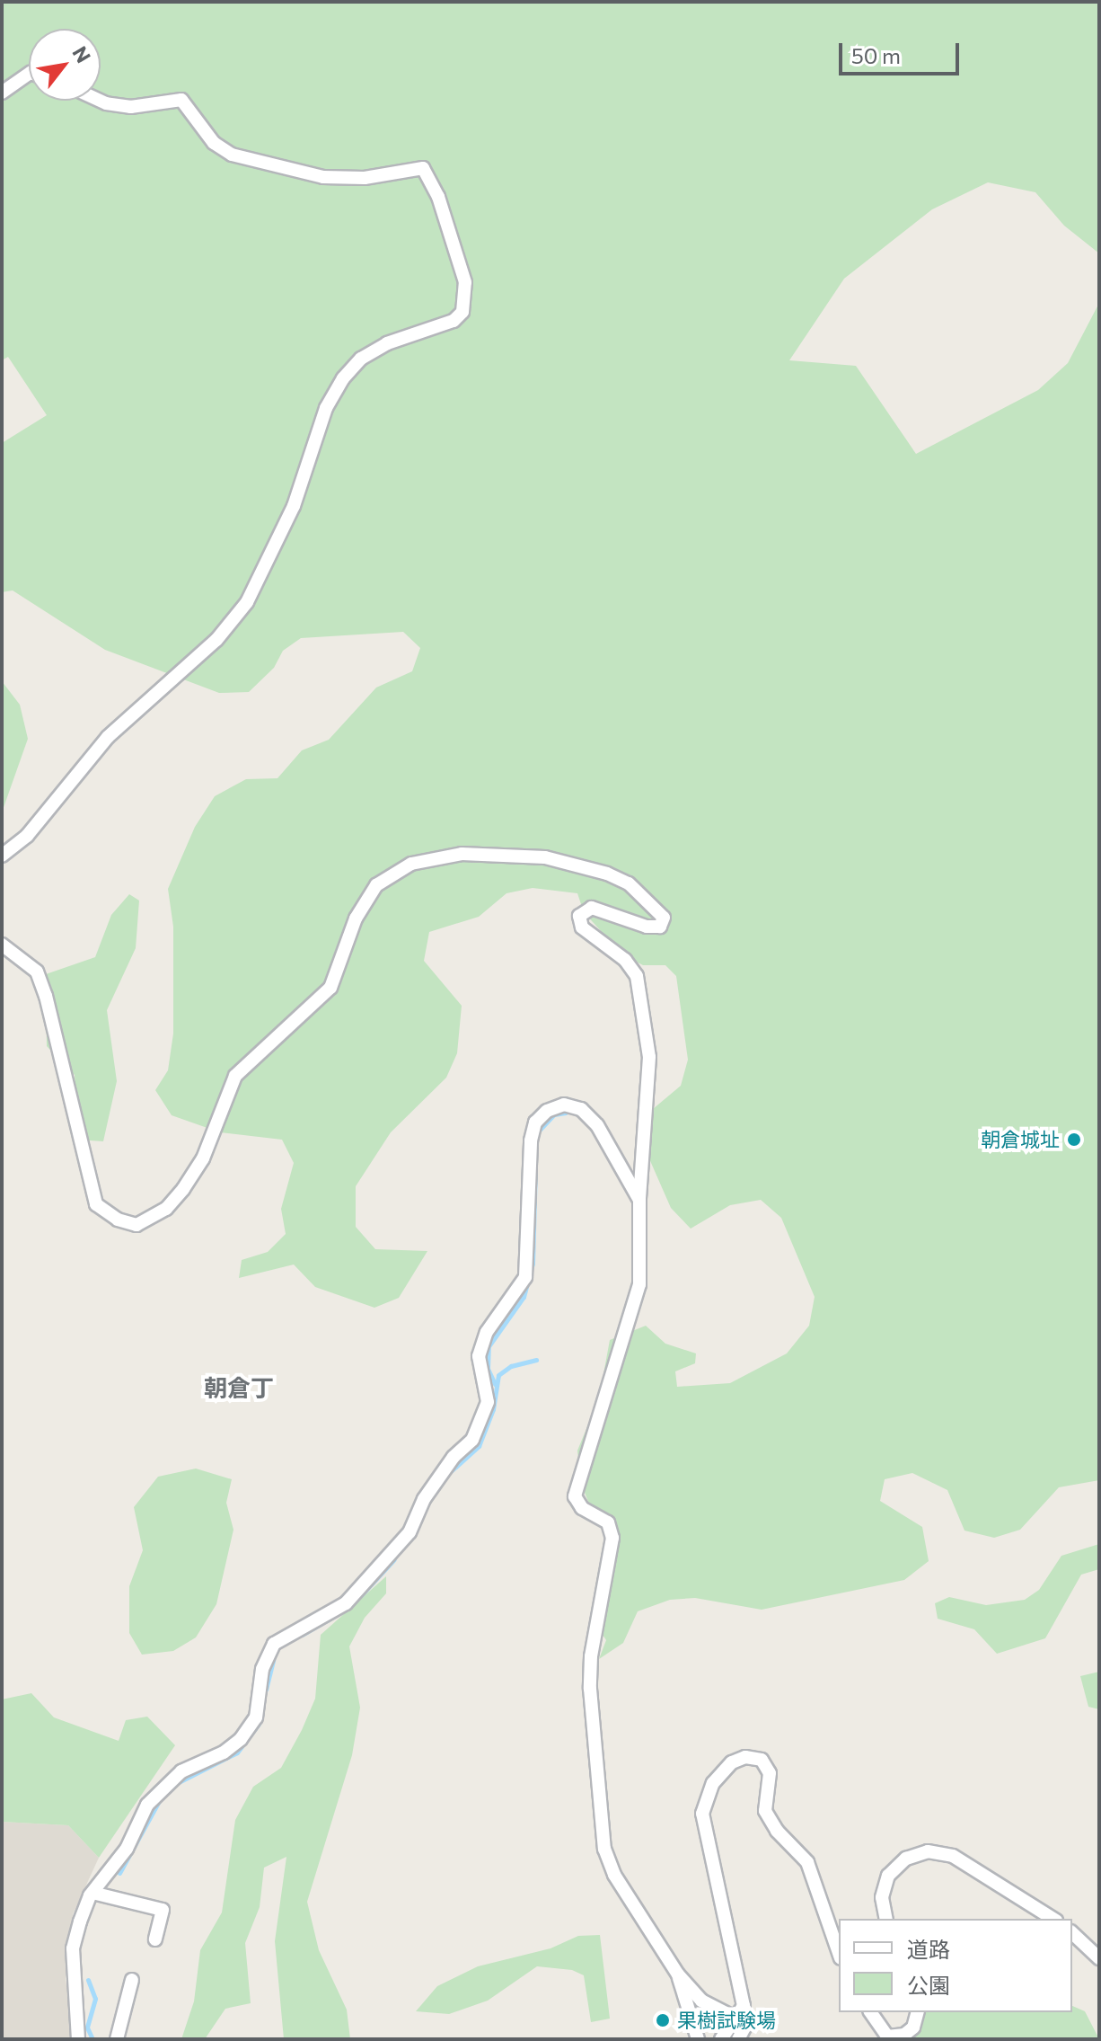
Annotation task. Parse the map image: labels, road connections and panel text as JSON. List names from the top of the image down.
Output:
{
  "districts": ["朝倉丁"],
  "places": ["朝倉城址", "果樹試験場"],
  "legend": ["道路", "公園"],
  "scale_bar": "50 m",
  "north": "top right"
}
